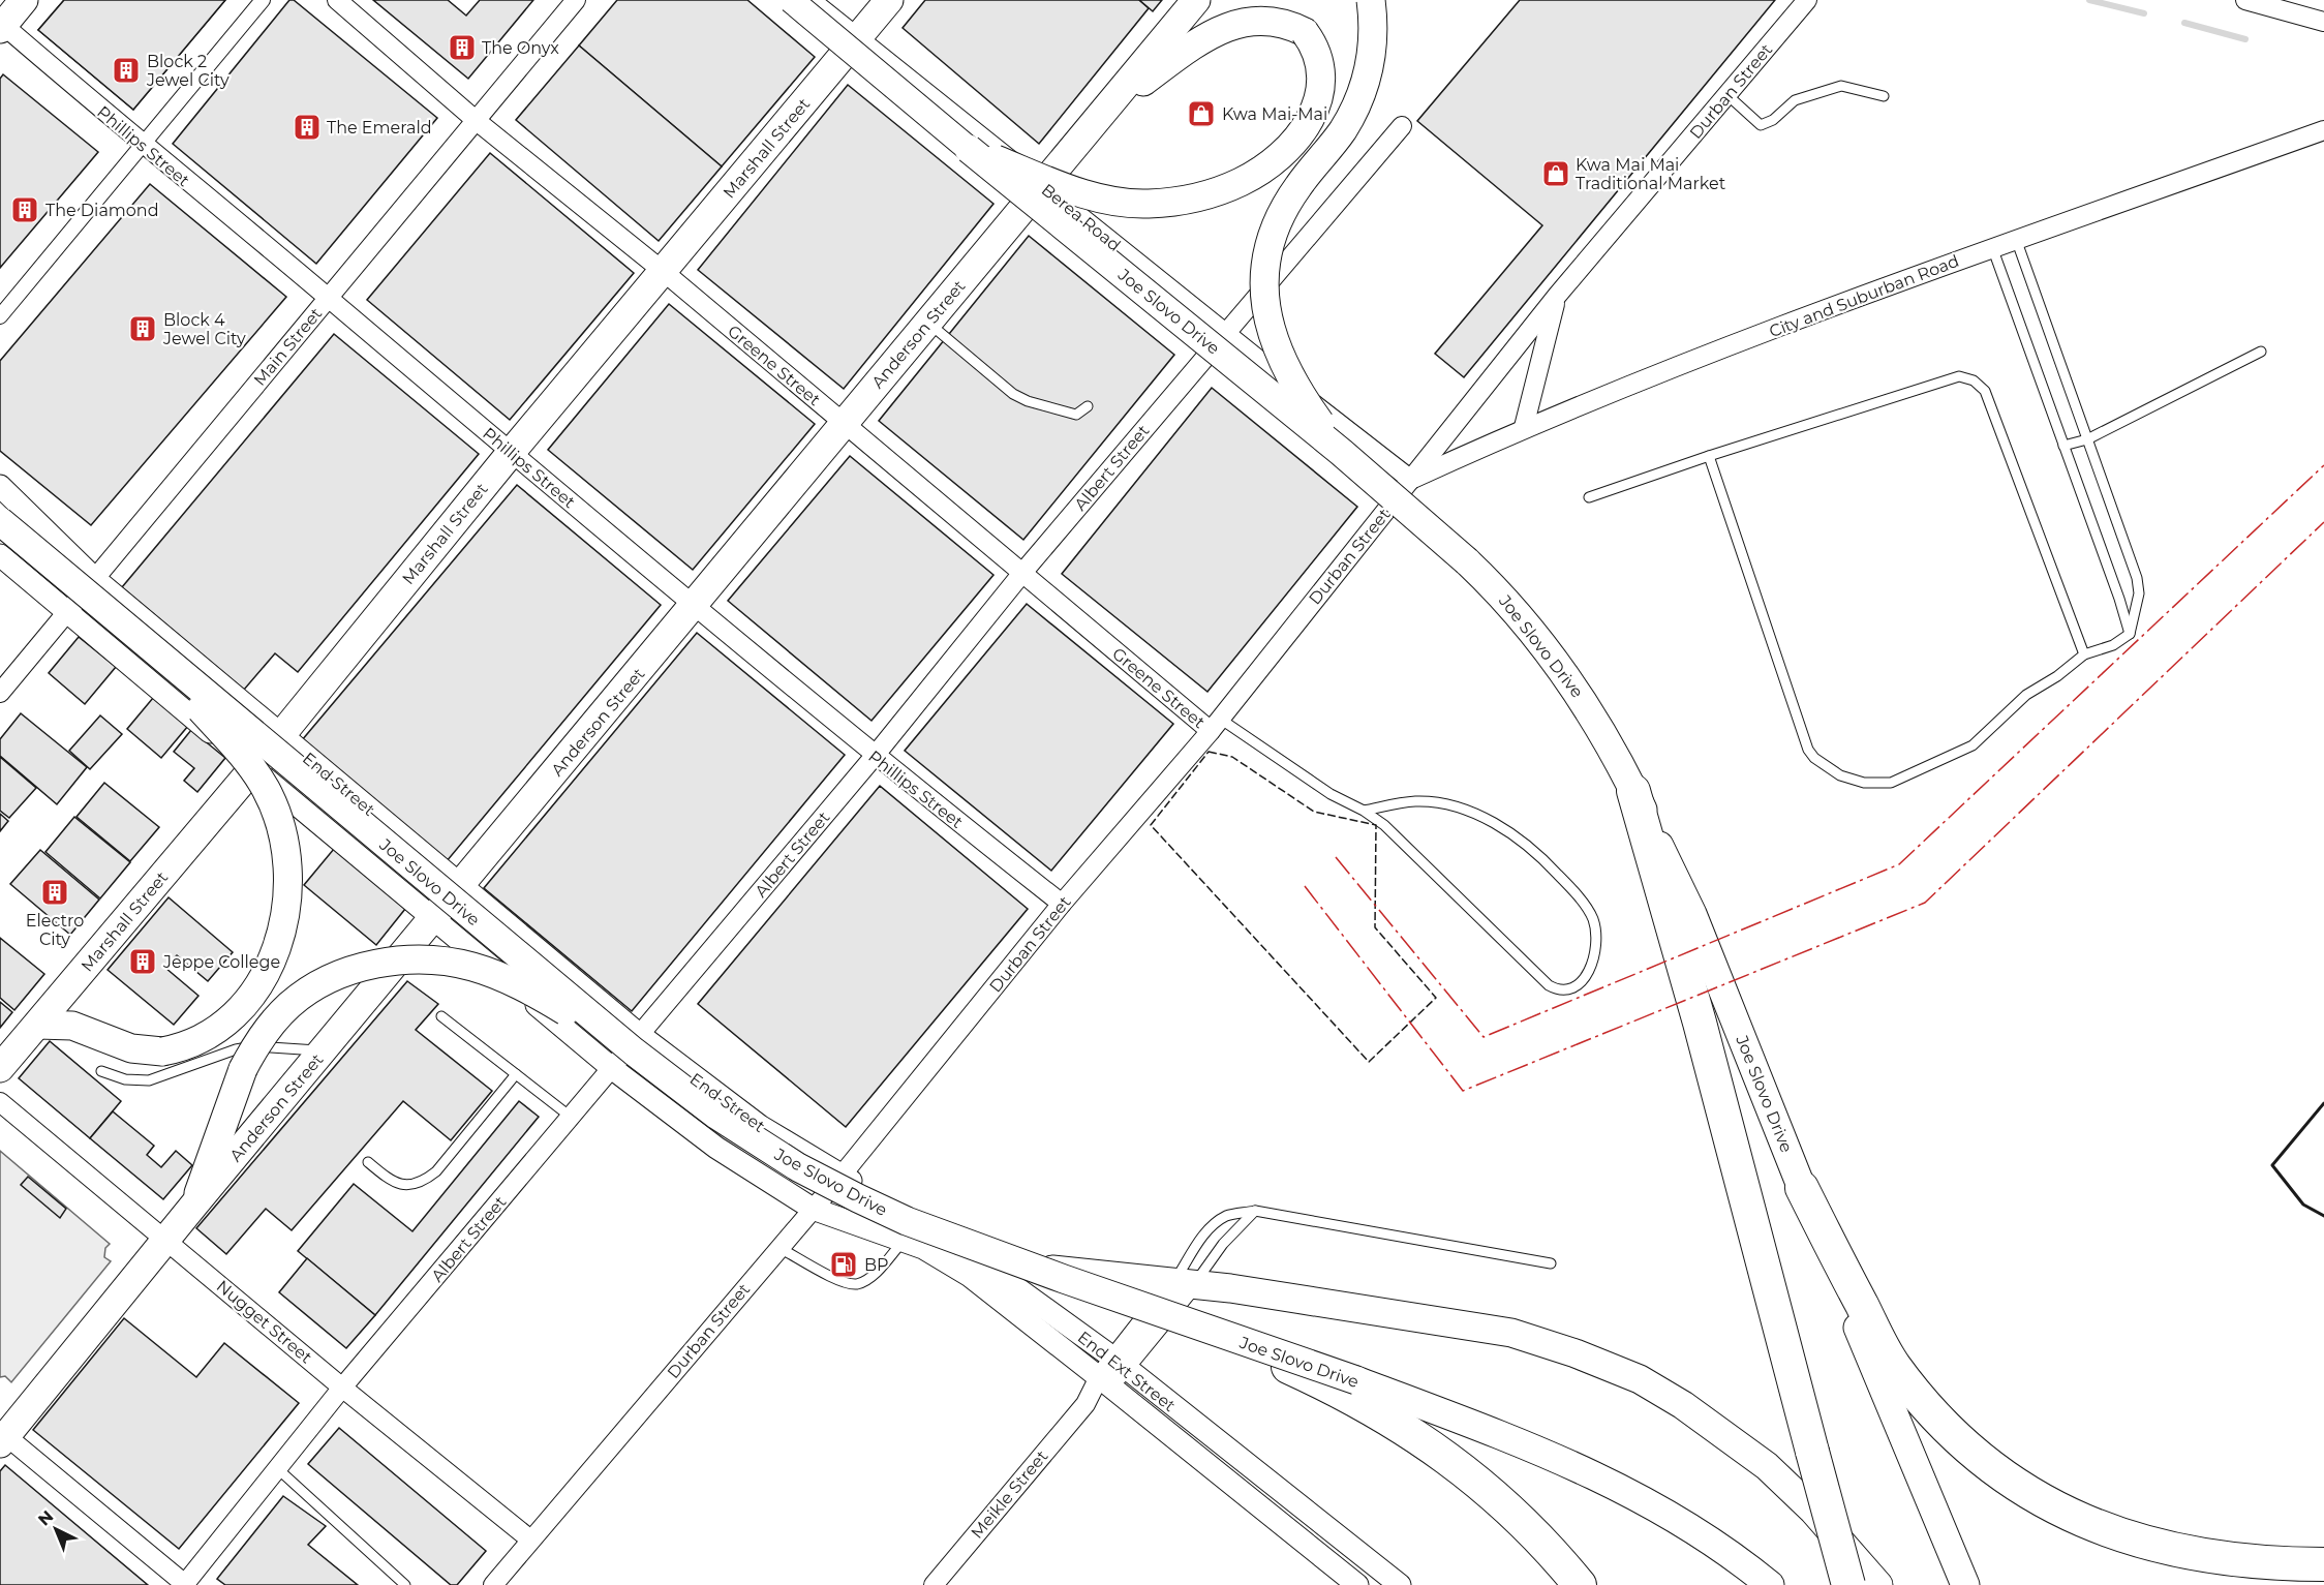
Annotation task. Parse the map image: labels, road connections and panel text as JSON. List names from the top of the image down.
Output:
{
  "streets": {
    "main road": ["Marshall Street", "Joe Slovo Drive", "Anderson Street"],
    "street": [
      "Durban Street",
      "Phillips Street",
      "Berea Road",
      "City and Suburban Road",
      "Main Street",
      "Greene Street",
      "Albert Street",
      "End Street",
      "Nugget Street",
      "End Ext Street",
      "Meikle Street"
    ]
  },
  "crossings": [
    ["Durban Street", "Phillips Street"],
    ["Durban Street", "Berea Road"],
    ["Durban Street", "City and Suburban Road"],
    ["Durban Street", "Greene Street"],
    ["Durban Street", "End Street"],
    ["Durban Street", "Nugget Street"],
    ["Durban Street", "End Ext Street"],
    ["Phillips Street", "Marshall Street"],
    ["Phillips Street", "Anderson Street"],
    ["Phillips Street", "Main Street"],
    ["Phillips Street", "Albert Street"],
    ["Marshall Street", "Berea Road"],
    ["Marshall Street", "Greene Street"],
    ["Marshall Street", "End Street"],
    ["Berea Road", "City and Suburban Road"],
    ["Berea Road", "Anderson Street"],
    ["Berea Road", "Albert Street"],
    ["Joe Slovo Drive", "Albert Street"],
    ["Joe Slovo Drive", "End Street"],
    ["Anderson Street", "Greene Street"],
    ["Anderson Street", "End Street"],
    ["Anderson Street", "Nugget Street"],
    ["Main Street", "Greene Street"],
    ["Main Street", "End Street"],
    ["Greene Street", "Albert Street"],
    ["Albert Street", "End Street"],
    ["Albert Street", "Nugget Street"],
    ["End Street", "End Ext Street"],
    ["End Ext Street", "Meikle Street"]
  ],
  "places": {
    "building": [
      "The Onyx",
      "Block 2 Jewel City",
      "The Emerald",
      "The Diamond",
      "Block 4 Jewel City",
      "Electro City",
      "Jeppe College"
    ],
    "shop": ["Kwa Mai-Mai", "Kwa Mai Mai Traditional Market"],
    "fuel station": ["BP"]
  },
  "north": "top left"
}
